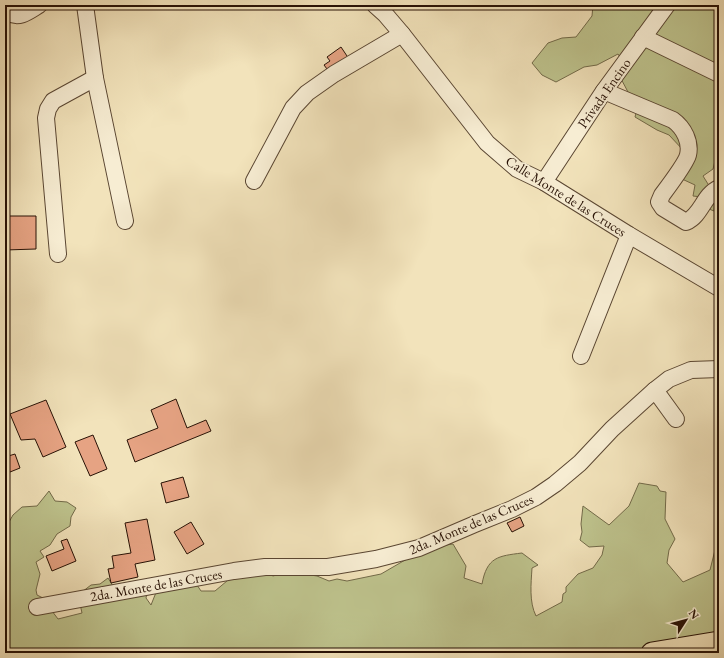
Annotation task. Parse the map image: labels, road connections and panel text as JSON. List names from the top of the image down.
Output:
{
  "streets": {
    "street": ["Privada Encino", "Calle Monte de las Cruces", "2da. Monte de las Cruces"]
  },
  "crossings": [
    ["Privada Encino", "Calle Monte de las Cruces"]
  ],
  "north": "top right"
}
